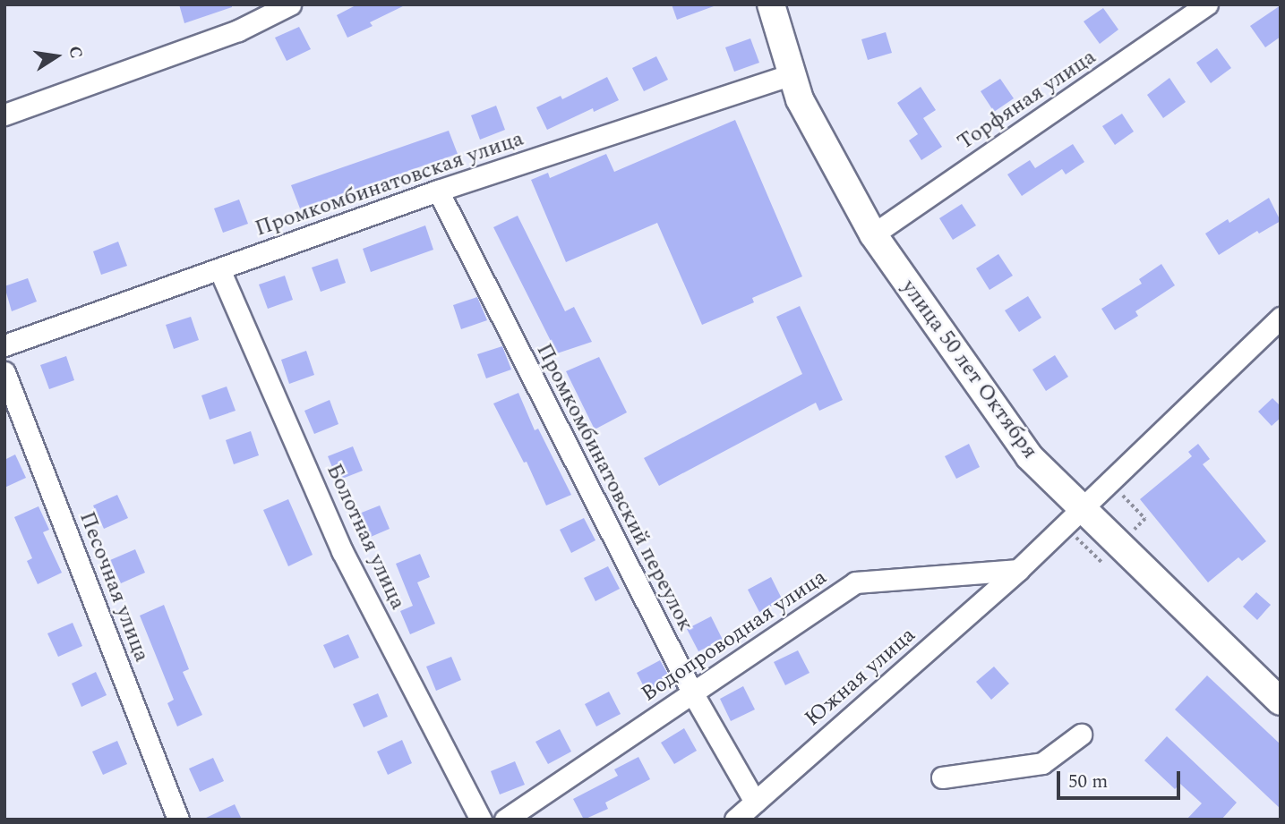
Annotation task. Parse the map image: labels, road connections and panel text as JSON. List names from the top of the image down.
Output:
{
  "streets": {
    "main road": ["улица 50 лет Октября"],
    "street": [
      "Торфяная улица",
      "Промкомбинатовская улица",
      "Промкомбинатовский переулок",
      "Болотная улица",
      "Песочная улица",
      "Водопроводная улица",
      "Южная улица"
    ]
  },
  "crossings": [
    ["Торфяная улица", "улица 50 лет Октября"],
    ["Промкомбинатовская улица", "улица 50 лет Октября"],
    ["Промкомбинатовская улица", "Промкомбинатовский переулок"],
    ["Промкомбинатовская улица", "Болотная улица"],
    ["улица 50 лет Октября", "Южная улица"],
    ["Промкомбинатовский переулок", "Водопроводная улица"],
    ["Промкомбинатовский переулок", "Южная улица"],
    ["Водопроводная улица", "Южная улица"]
  ],
  "scale_bar": "50 m",
  "north": "right"
}
